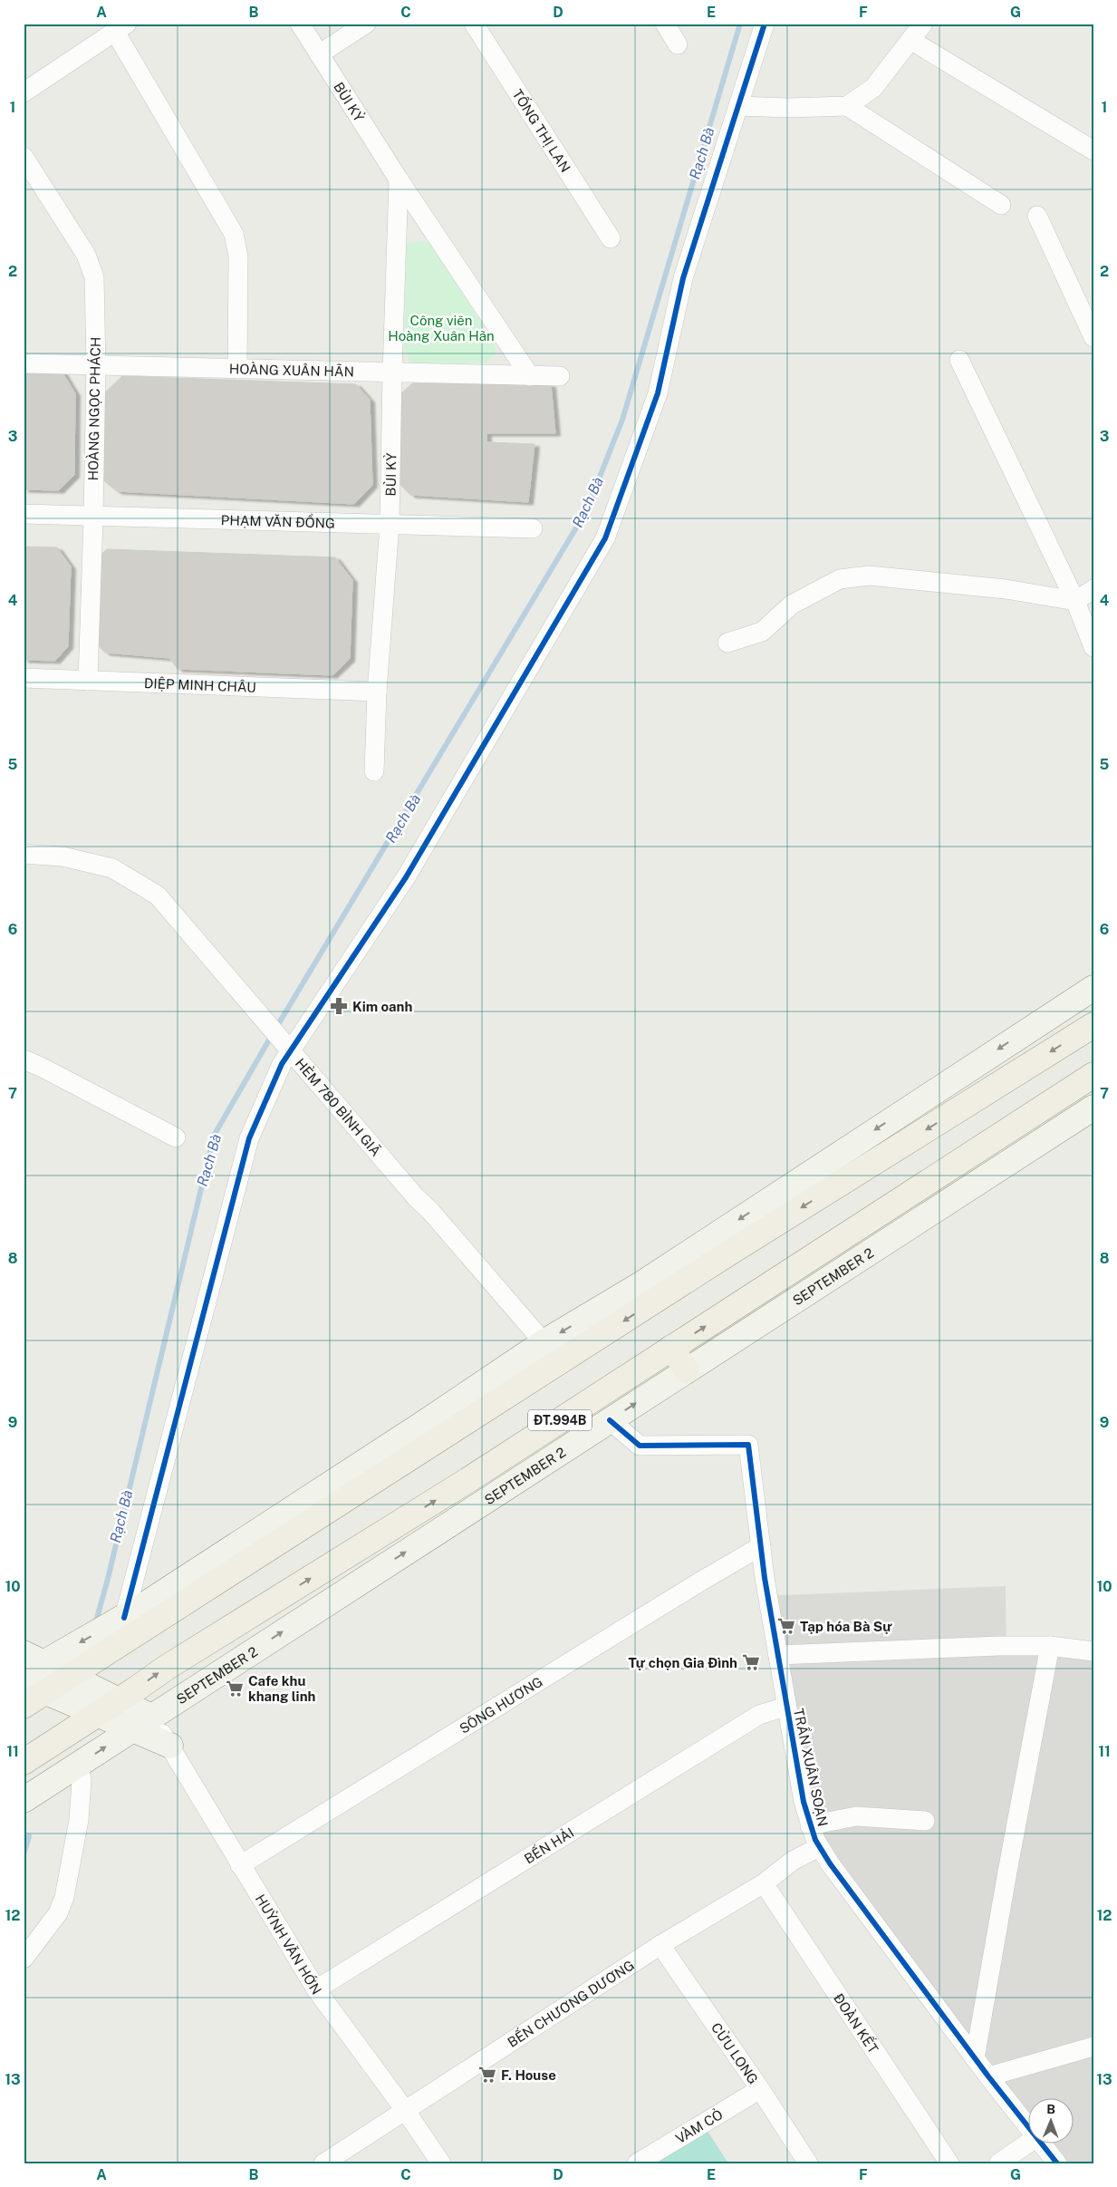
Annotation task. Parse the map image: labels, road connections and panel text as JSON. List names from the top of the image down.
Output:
{
  "streets": {
    "main road": ["SEPTEMBER 2", "ĐT.994B"],
    "street": [
      "BÙI KỶ",
      "TỐNG THỊ LAN",
      "HOÀNG XUÂN HÃN",
      "HOÀNG NGỌC PHÁCH",
      "PHẠM VĂN ĐỒNG",
      "DIỆP MINH CHÂU",
      "HẺM 780 BÌNH GIÃ",
      "SÔNG HƯƠNG",
      "TRẦN XUÂN SOẠN",
      "BẾN HẢI",
      "HUỲNH VĂN HỚN",
      "BẾN CHƯƠNG DƯƠNG",
      "ĐOÀN KẾT",
      "CỬU LONG",
      "VÀM CỎ"
    ]
  },
  "crossings": [
    ["BÙI KỶ", "HOÀNG XUÂN HÃN"],
    ["BÙI KỶ", "PHẠM VĂN ĐỒNG"],
    ["BÙI KỶ", "DIỆP MINH CHÂU"],
    ["HOÀNG XUÂN HÃN", "HOÀNG NGỌC PHÁCH"],
    ["HOÀNG NGỌC PHÁCH", "PHẠM VĂN ĐỒNG"],
    ["HOÀNG NGỌC PHÁCH", "DIỆP MINH CHÂU"],
    ["SEPTEMBER 2", "TRẦN XUÂN SOẠN"],
    ["SÔNG HƯƠNG", "TRẦN XUÂN SOẠN"],
    ["SÔNG HƯƠNG", "HUỲNH VĂN HỚN"],
    ["TRẦN XUÂN SOẠN", "BẾN HẢI"],
    ["TRẦN XUÂN SOẠN", "BẾN CHƯƠNG DƯƠNG"],
    ["BẾN HẢI", "HUỲNH VĂN HỚN"],
    ["HUỲNH VĂN HỚN", "BẾN CHƯƠNG DƯƠNG"],
    ["BẾN CHƯƠNG DƯƠNG", "ĐOÀN KẾT"],
    ["BẾN CHƯƠNG DƯƠNG", "CỬU LONG"],
    ["CỬU LONG", "VÀM CỎ"]
  ],
  "water": ["Rạch Bà"],
  "parks": ["Công viên Hoàng Xuân Hãn"],
  "places": {
    "pharmacy": ["Kim oanh"],
    "supermarket": [
      "Tạp hóa Bà Sự",
      "Tự chọn Gia Đình",
      "Cafe khu khang linh",
      "F. House"
    ]
  },
  "north": "top",
  "grid": {
    "columns": [
      "A",
      "B",
      "C",
      "D",
      "E",
      "F",
      "G"
    ],
    "rows": [
      "1",
      "2",
      "3",
      "4",
      "5",
      "6",
      "7",
      "8",
      "9",
      "10",
      "11",
      "12",
      "13"
    ]
  }
}
